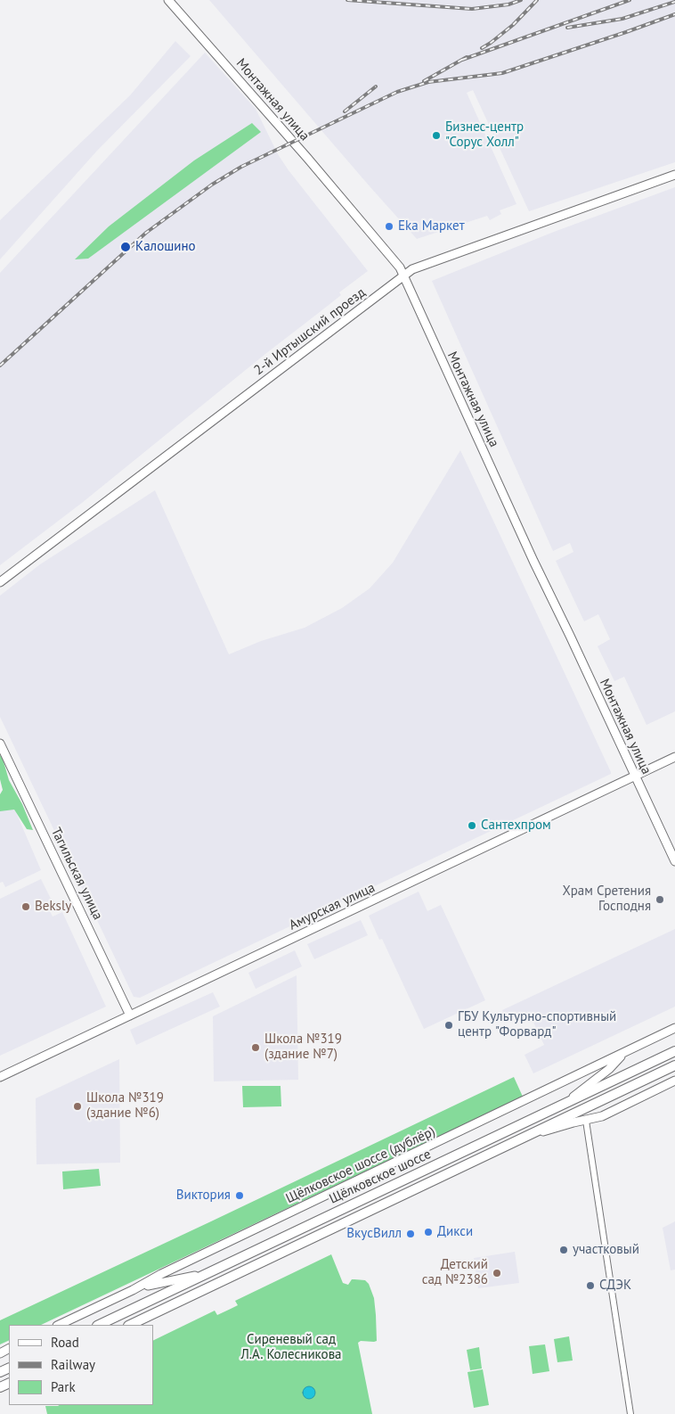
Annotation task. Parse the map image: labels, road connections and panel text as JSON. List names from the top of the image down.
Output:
{
  "streets": {
    "main road": ["Щёлковское шоссе"],
    "street": [
      "Монтажная улица",
      "2-й Иртышский проезд",
      "Тагильская улица",
      "Амурская улица",
      "Щёлковское шоссе (дублёр)"
    ]
  },
  "crossings": [
    ["Монтажная улица", "2-й Иртышский проезд"],
    ["Монтажная улица", "Амурская улица"],
    ["Тагильская улица", "Амурская улица"]
  ],
  "parks": ["Сиреневый сад Л.А. Колесникова"],
  "places": [
    "Бизнес-центр \"Сорус Холл\"",
    "Eka Маркет",
    "Калошино",
    "Сантехпром",
    "Храм Сретения Господня",
    "Beksly",
    "ГБУ Культурно-спортивный центр \"Форвард\"",
    "Школа №319 (здание №7)",
    "Школа №319 (здание №6)",
    "Виктория",
    "Дикси",
    "ВкусВилл",
    "участковый",
    "Детский сад №2386",
    "СДЭК"
  ],
  "legend": ["Road", "Railway", "Park"]
}
